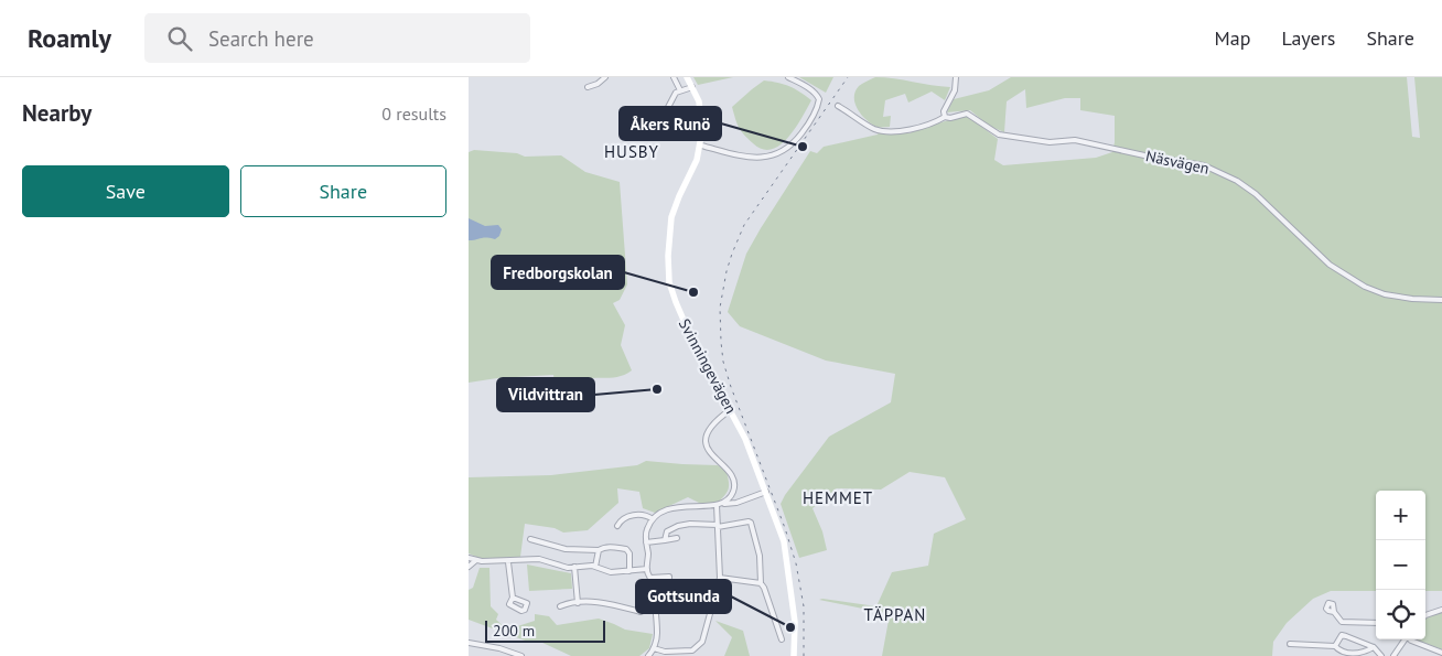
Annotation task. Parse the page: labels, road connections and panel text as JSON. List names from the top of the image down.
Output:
{
  "streets": {
    "main road": ["Svinningevägen"],
    "street": ["Näsvägen"]
  },
  "districts": ["HUSBY", "HEMMET", "TÄPPAN"],
  "places": [
    "Åkers Runö",
    "Fredborgskolan",
    "Vildvittran",
    "Gottsunda"
  ],
  "scale_bar": "200 m",
  "page": {
    "header": "Roamly",
    "search": "Search here",
    "nav": ["Map", "Layers", "Share"],
    "heading": ["Nearby", "0 results"],
    "buttons": ["Save", "Share"],
    "map_buttons": ["+", "−"],
    "scale": "200 m"
  }
}
